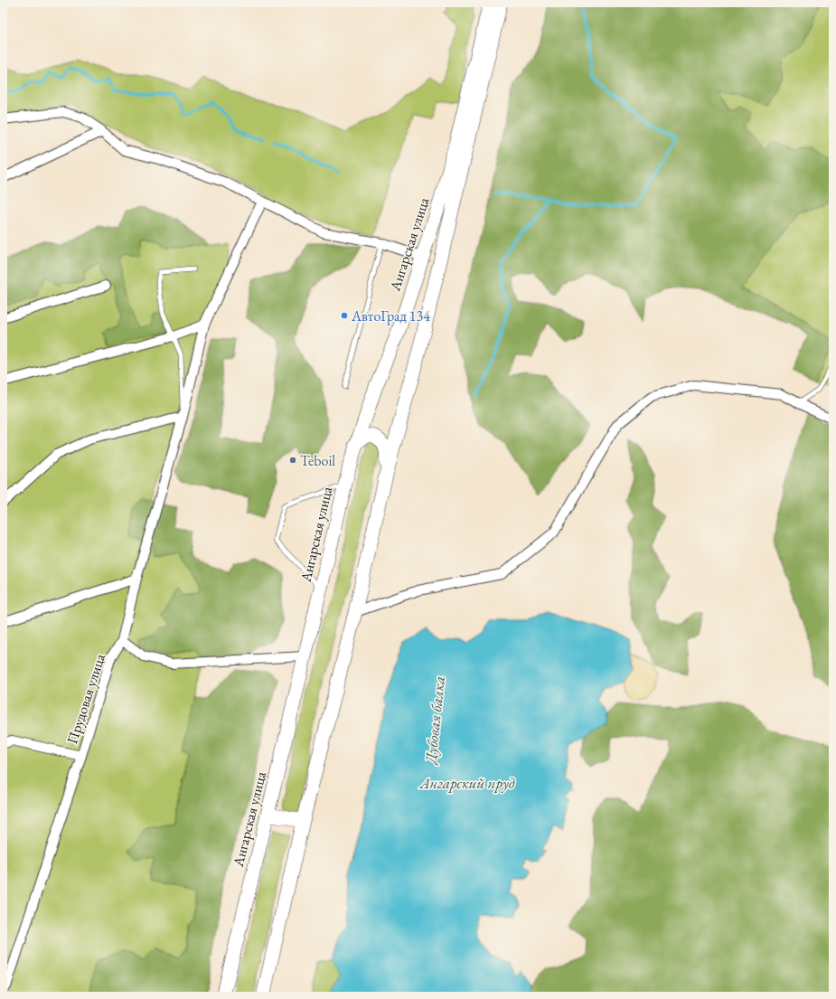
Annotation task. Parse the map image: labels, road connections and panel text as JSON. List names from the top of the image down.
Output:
{
  "streets": {
    "main road": ["Ангарская улица"],
    "street": ["Прудовая улица"]
  },
  "water": ["Дубовая балка", "Ангарский пруд"],
  "places": ["АвтоГрад 134", "Teboil"]
}
